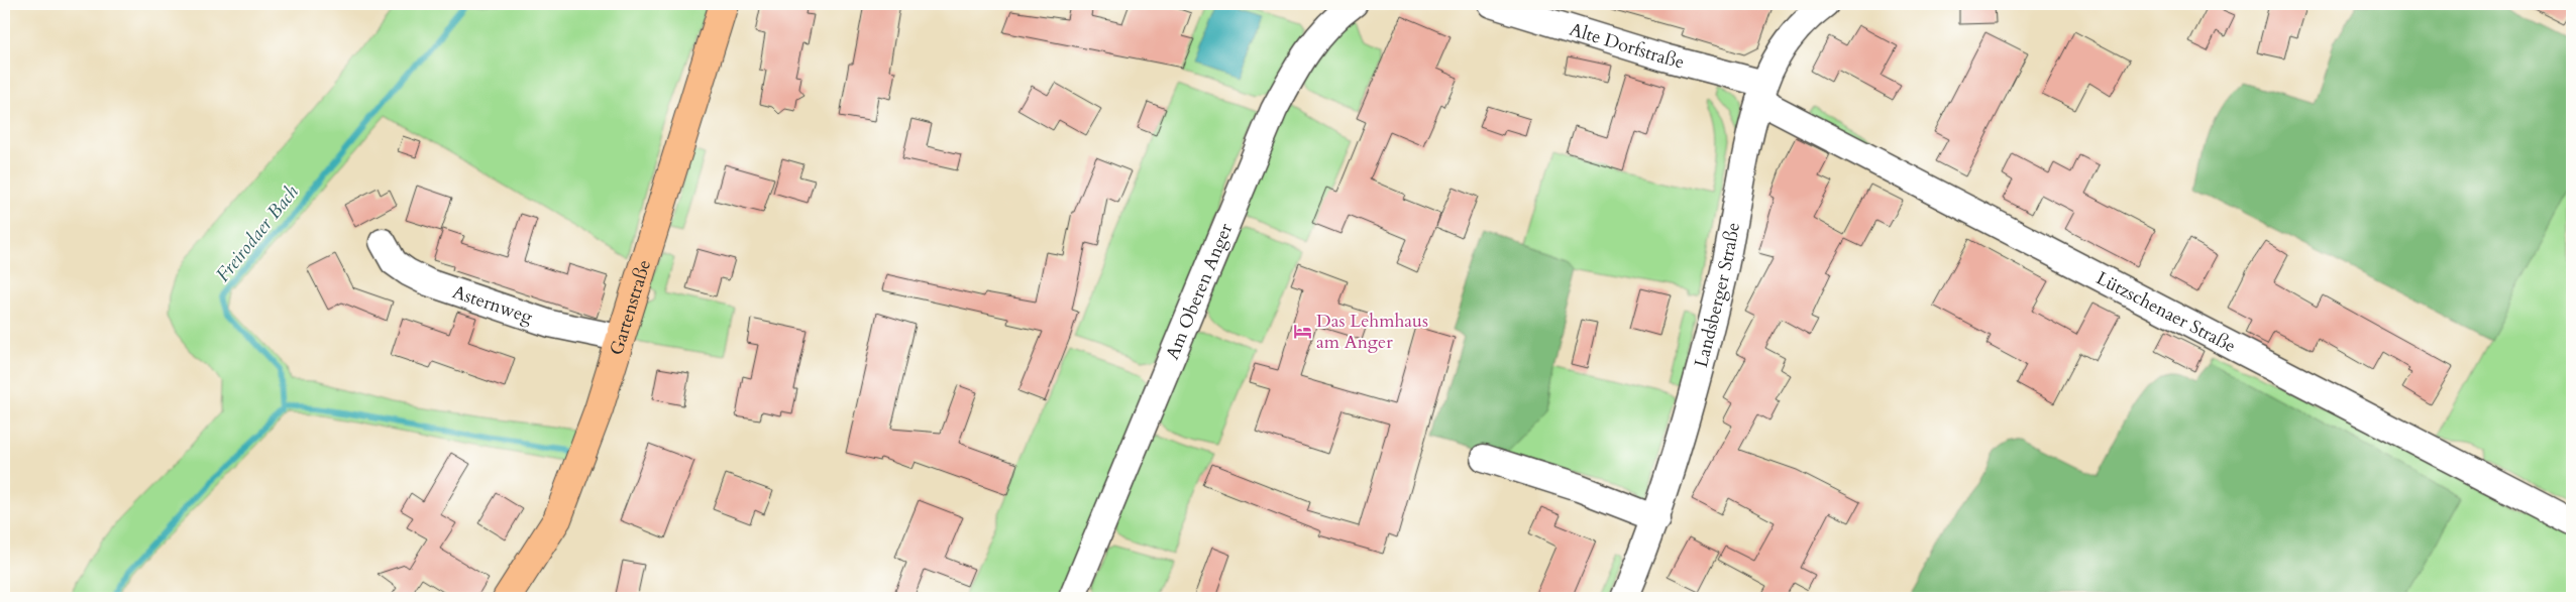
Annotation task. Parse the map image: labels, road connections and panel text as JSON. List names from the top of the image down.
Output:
{
  "streets": {
    "main road": ["Gartenstraße"],
    "street": [
      "Alte Dorfstraße",
      "Am Oberen Anger",
      "Landsberger Straße",
      "Asternweg",
      "Lützschenaer Straße"
    ]
  },
  "crossings": [
    ["Alte Dorfstraße", "Landsberger Straße"],
    ["Alte Dorfstraße", "Lützschenaer Straße"],
    ["Landsberger Straße", "Lützschenaer Straße"],
    ["Asternweg", "Gartenstraße"]
  ],
  "water": ["Freirodaer Bach"],
  "places": {
    "hotel": ["Das Lehmhaus am Anger"]
  }
}
